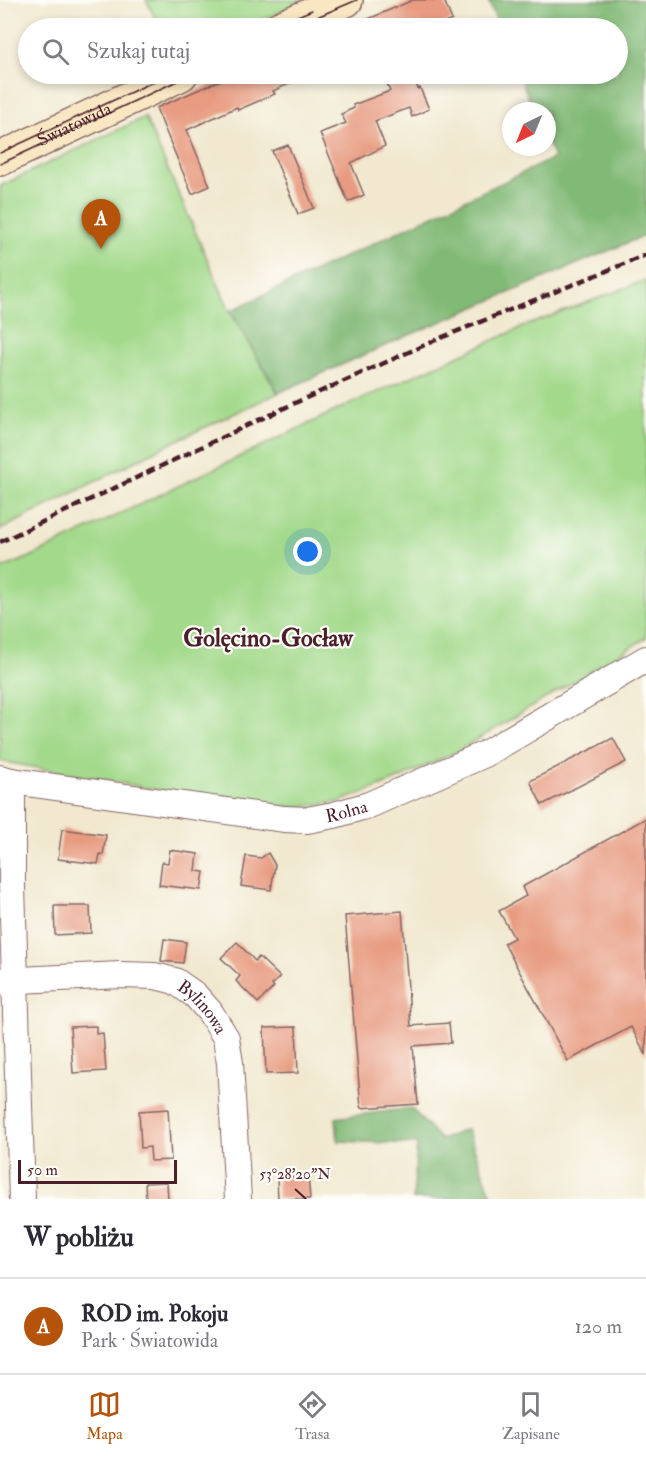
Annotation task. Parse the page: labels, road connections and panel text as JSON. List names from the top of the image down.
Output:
{
  "streets": {
    "street": ["Światowida", "Rolna", "Bylinowa"]
  },
  "districts": ["Golęcino-Gocław"],
  "scale_bar": "50 m",
  "north": "bottom left",
  "page": {
    "search": "Szukaj tutaj",
    "pins": "A",
    "scale": "50 m",
    "heading": "W pobliżu",
    "list": [
      {
        "mark": "A",
        "name": "ROD im. Pokoju",
        "note": "Park · Światowida",
        "value": "120 m"
      }
    ],
    "nav": ["Mapa", "Trasa", "Zapisane"]
  },
  "coordinates": ["53°28'20\"N"]
}
